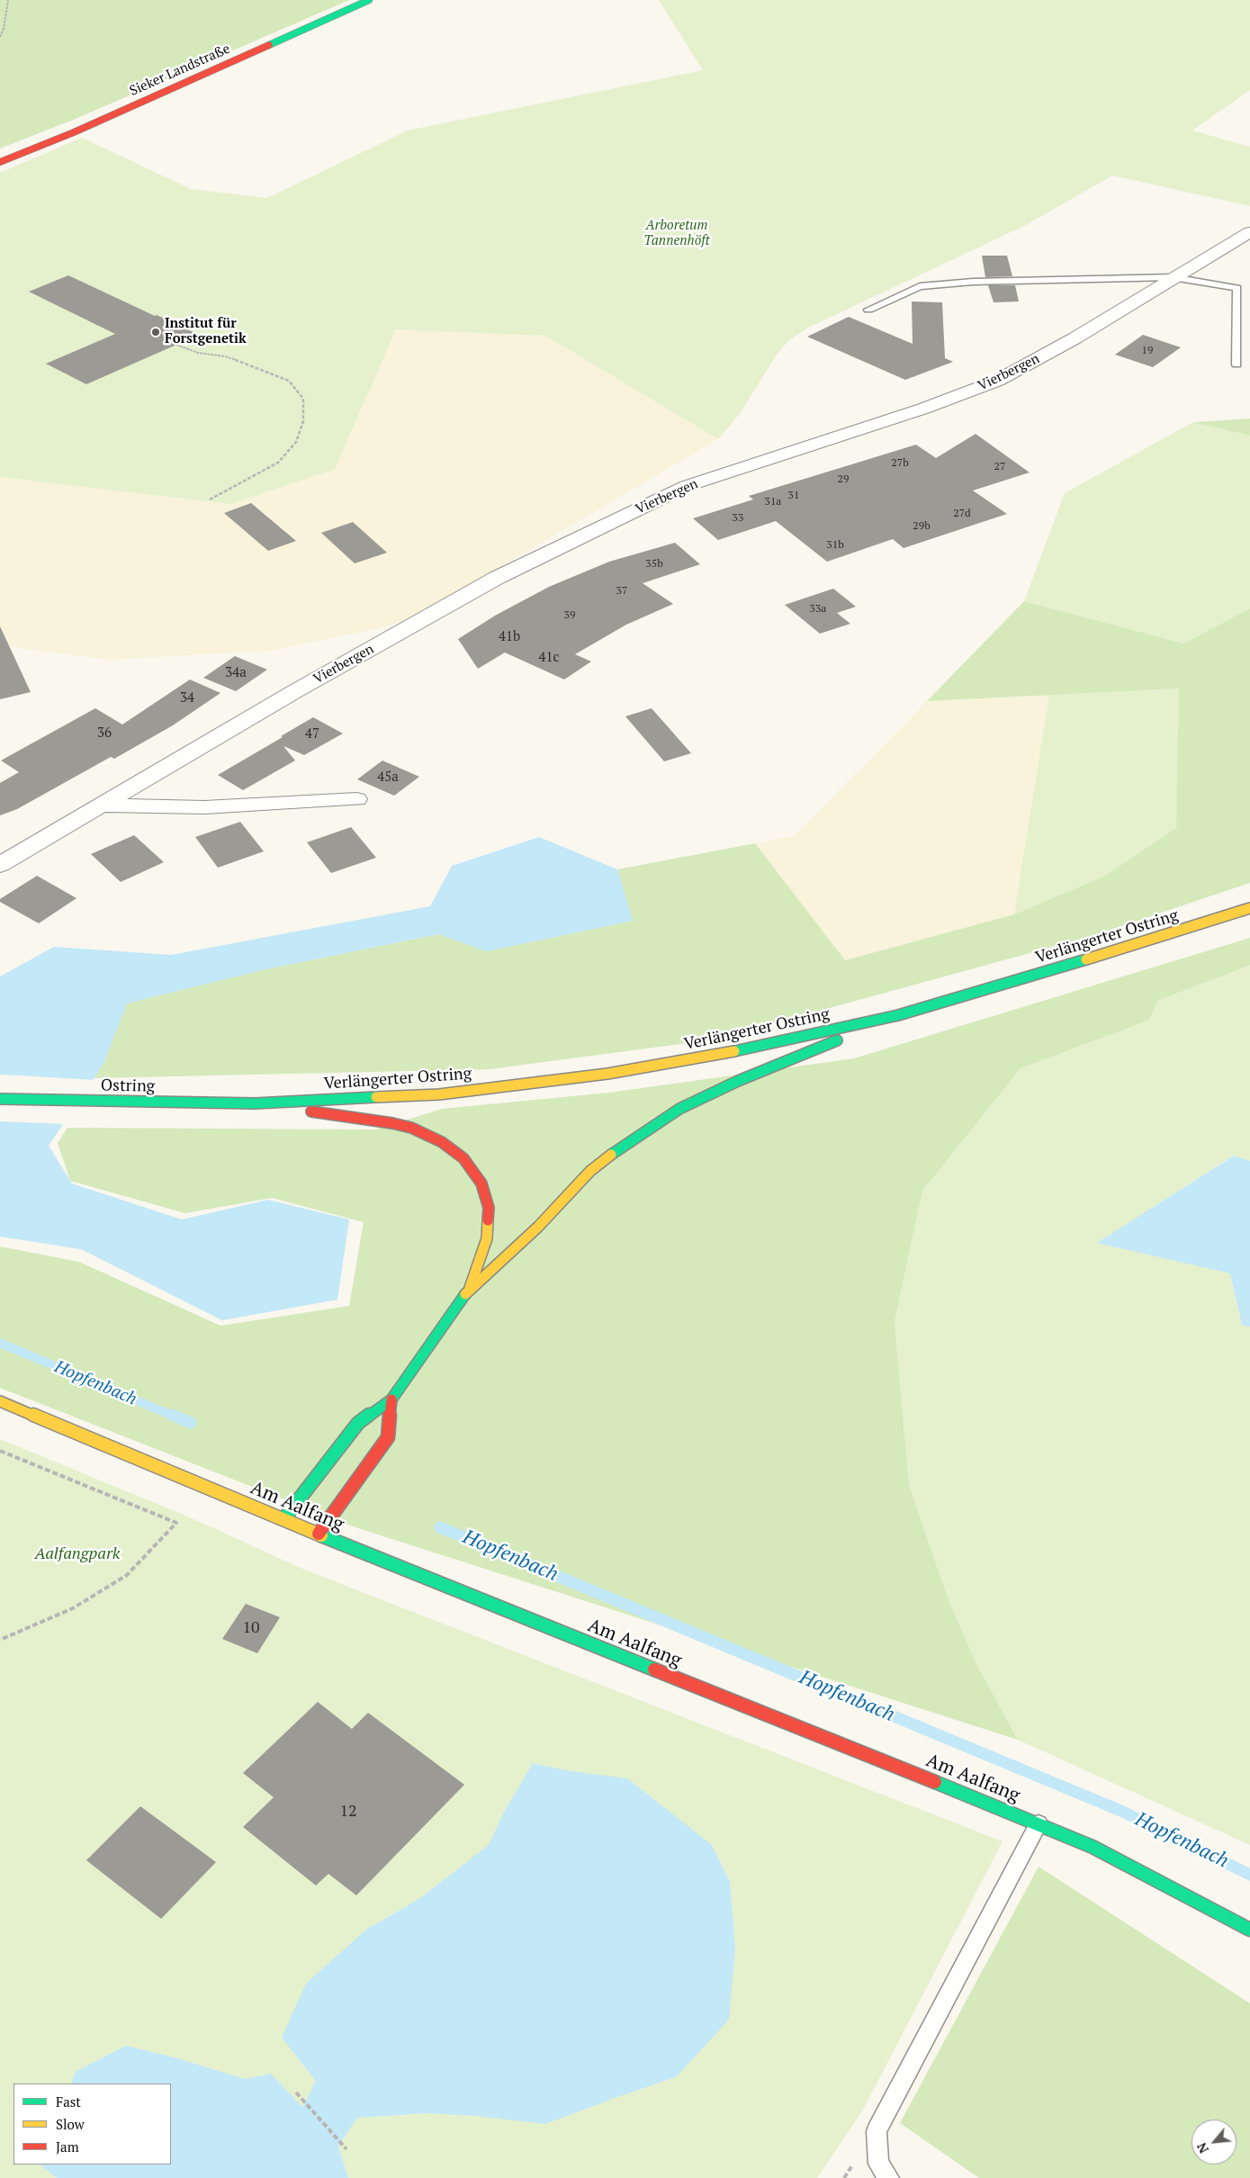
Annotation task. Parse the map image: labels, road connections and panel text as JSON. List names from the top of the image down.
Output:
{
  "streets": {
    "main road": [
      "Sieker Landstraße",
      "Verlängerter Ostring",
      "Ostring",
      "Am Aalfang"
    ],
    "street": ["Vierbergen"]
  },
  "crossings": [
    ["Verlängerter Ostring", "Ostring"]
  ],
  "water": ["Hopfenbach"],
  "parks": ["Arboretum Tannenhöft", "Aalfangpark"],
  "places": ["Institut für Forstgenetik"],
  "house_numbers": [
    "19",
    "27b",
    "27",
    "29",
    "31",
    "31a",
    "27d",
    "33",
    "29b",
    "31b",
    "35b",
    "37",
    "33a",
    "39",
    "41b",
    "41c",
    "34a",
    "34",
    "36",
    "47",
    "45a",
    "10",
    "12"
  ],
  "legend": ["Fast", "Slow", "Jam"],
  "north": "bottom left"
}
